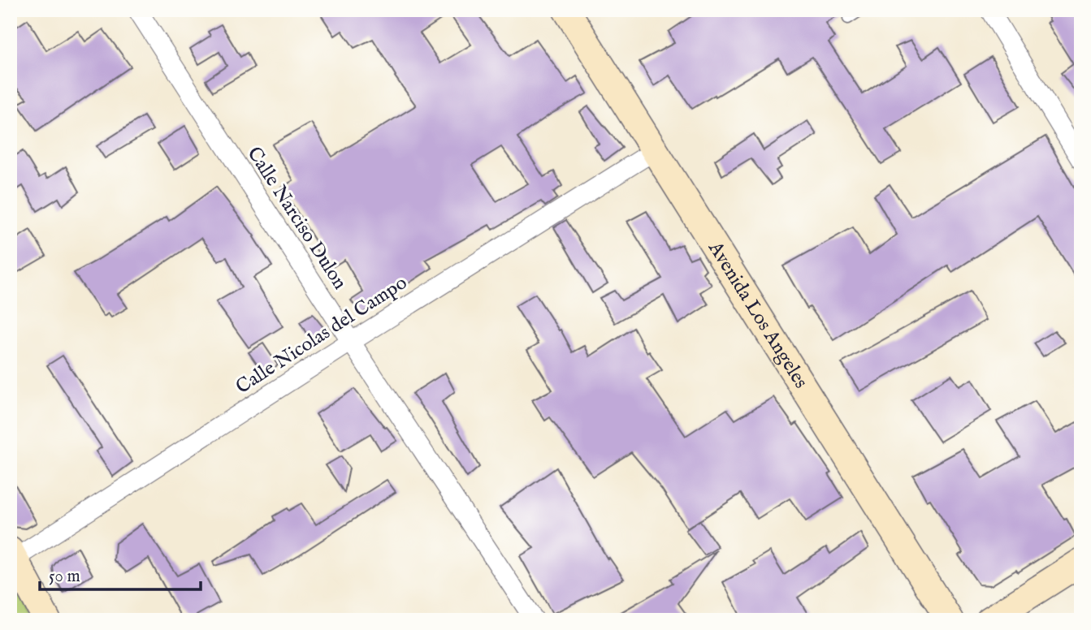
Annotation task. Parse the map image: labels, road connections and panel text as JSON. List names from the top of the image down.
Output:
{
  "streets": {
    "main road": ["Avenida Los Angeles"],
    "street": ["Calle Narciso Dulon", "Calle Nicolas del Campo"]
  },
  "crossings": [
    ["Calle Narciso Dulon", "Calle Nicolas del Campo"],
    ["Avenida Los Angeles", "Calle Nicolas del Campo"]
  ],
  "scale_bar": "50 m"
}
